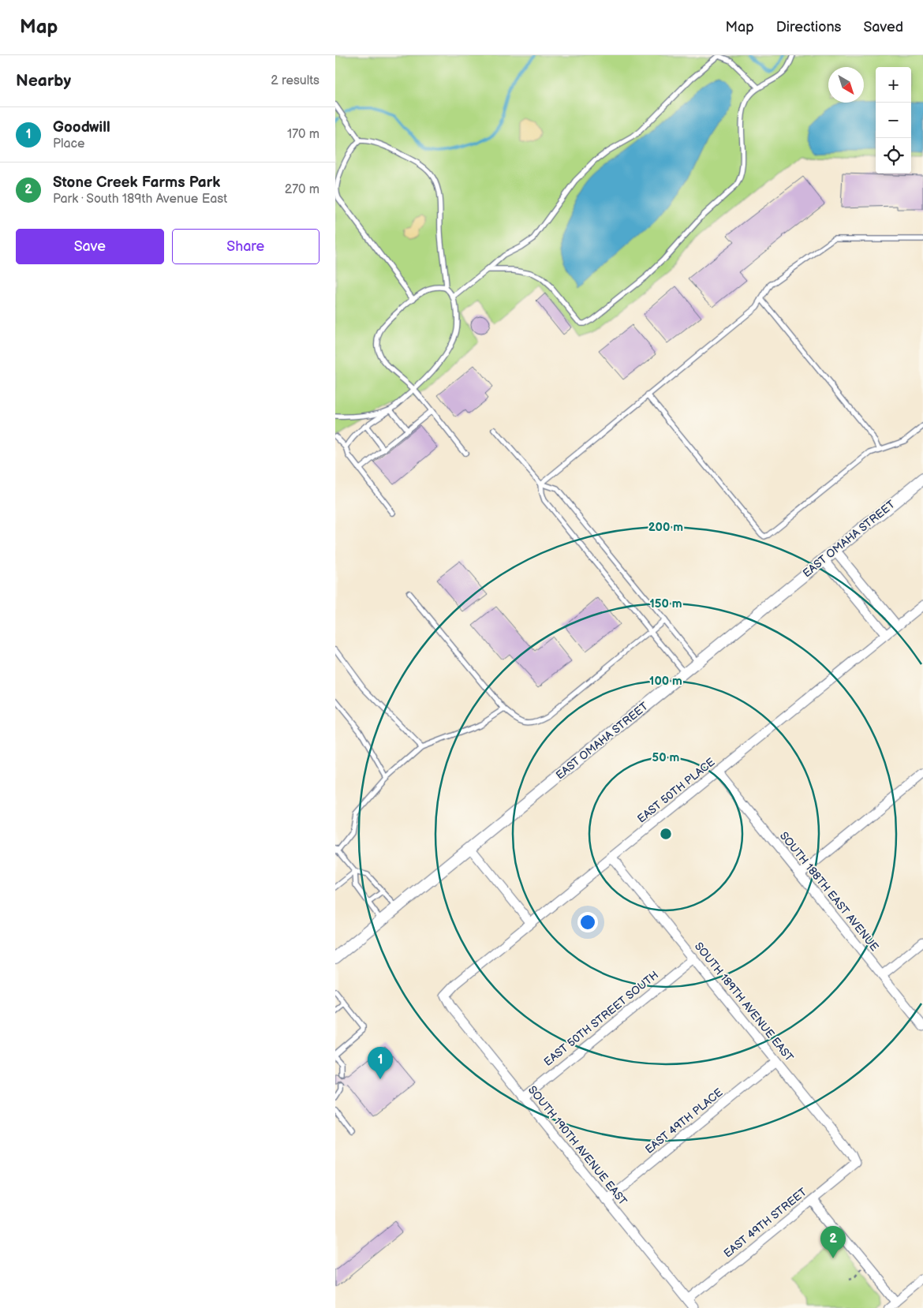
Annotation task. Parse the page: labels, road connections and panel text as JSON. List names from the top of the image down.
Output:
{
  "streets": {
    "street": [
      "EAST OMAHA STREET",
      "EAST 50TH PLACE",
      "SOUTH 188TH EAST AVENUE",
      "SOUTH 189TH AVENUE EAST",
      "EAST 50TH STREET SOUTH",
      "EAST 49TH PLACE",
      "SOUTH 190TH AVENUE EAST",
      "EAST 49TH STREET"
    ]
  },
  "crossings": [
    ["EAST 50TH PLACE", "SOUTH 188TH EAST AVENUE"],
    ["EAST 50TH PLACE", "SOUTH 189TH AVENUE EAST"],
    ["EAST 50TH PLACE", "SOUTH 190TH AVENUE EAST"],
    ["SOUTH 189TH AVENUE EAST", "EAST 50TH STREET SOUTH"],
    ["SOUTH 189TH AVENUE EAST", "EAST 49TH PLACE"],
    ["SOUTH 189TH AVENUE EAST", "EAST 49TH STREET"],
    ["EAST 50TH STREET SOUTH", "SOUTH 190TH AVENUE EAST"],
    ["EAST 49TH PLACE", "SOUTH 190TH AVENUE EAST"],
    ["SOUTH 190TH AVENUE EAST", "EAST 49TH STREET"]
  ],
  "north": "bottom right",
  "page": {
    "header": "Map",
    "nav": ["Map", "Directions", "Saved"],
    "heading": ["Nearby", "2 results"],
    "map_buttons": ["+", "−"],
    "list": [
      {
        "mark": "1",
        "name": "Goodwill",
        "note": "Place",
        "value": "170 m"
      },
      {
        "mark": "2",
        "name": "Stone Creek Farms Park",
        "note": "Park · South 189th Avenue East",
        "value": "270 m"
      }
    ],
    "buttons": ["Save", "Share"],
    "pins": ["1", "2"]
  },
  "rings": [
    "200 m",
    "150 m",
    "100 m",
    "50 m"
  ]
}
